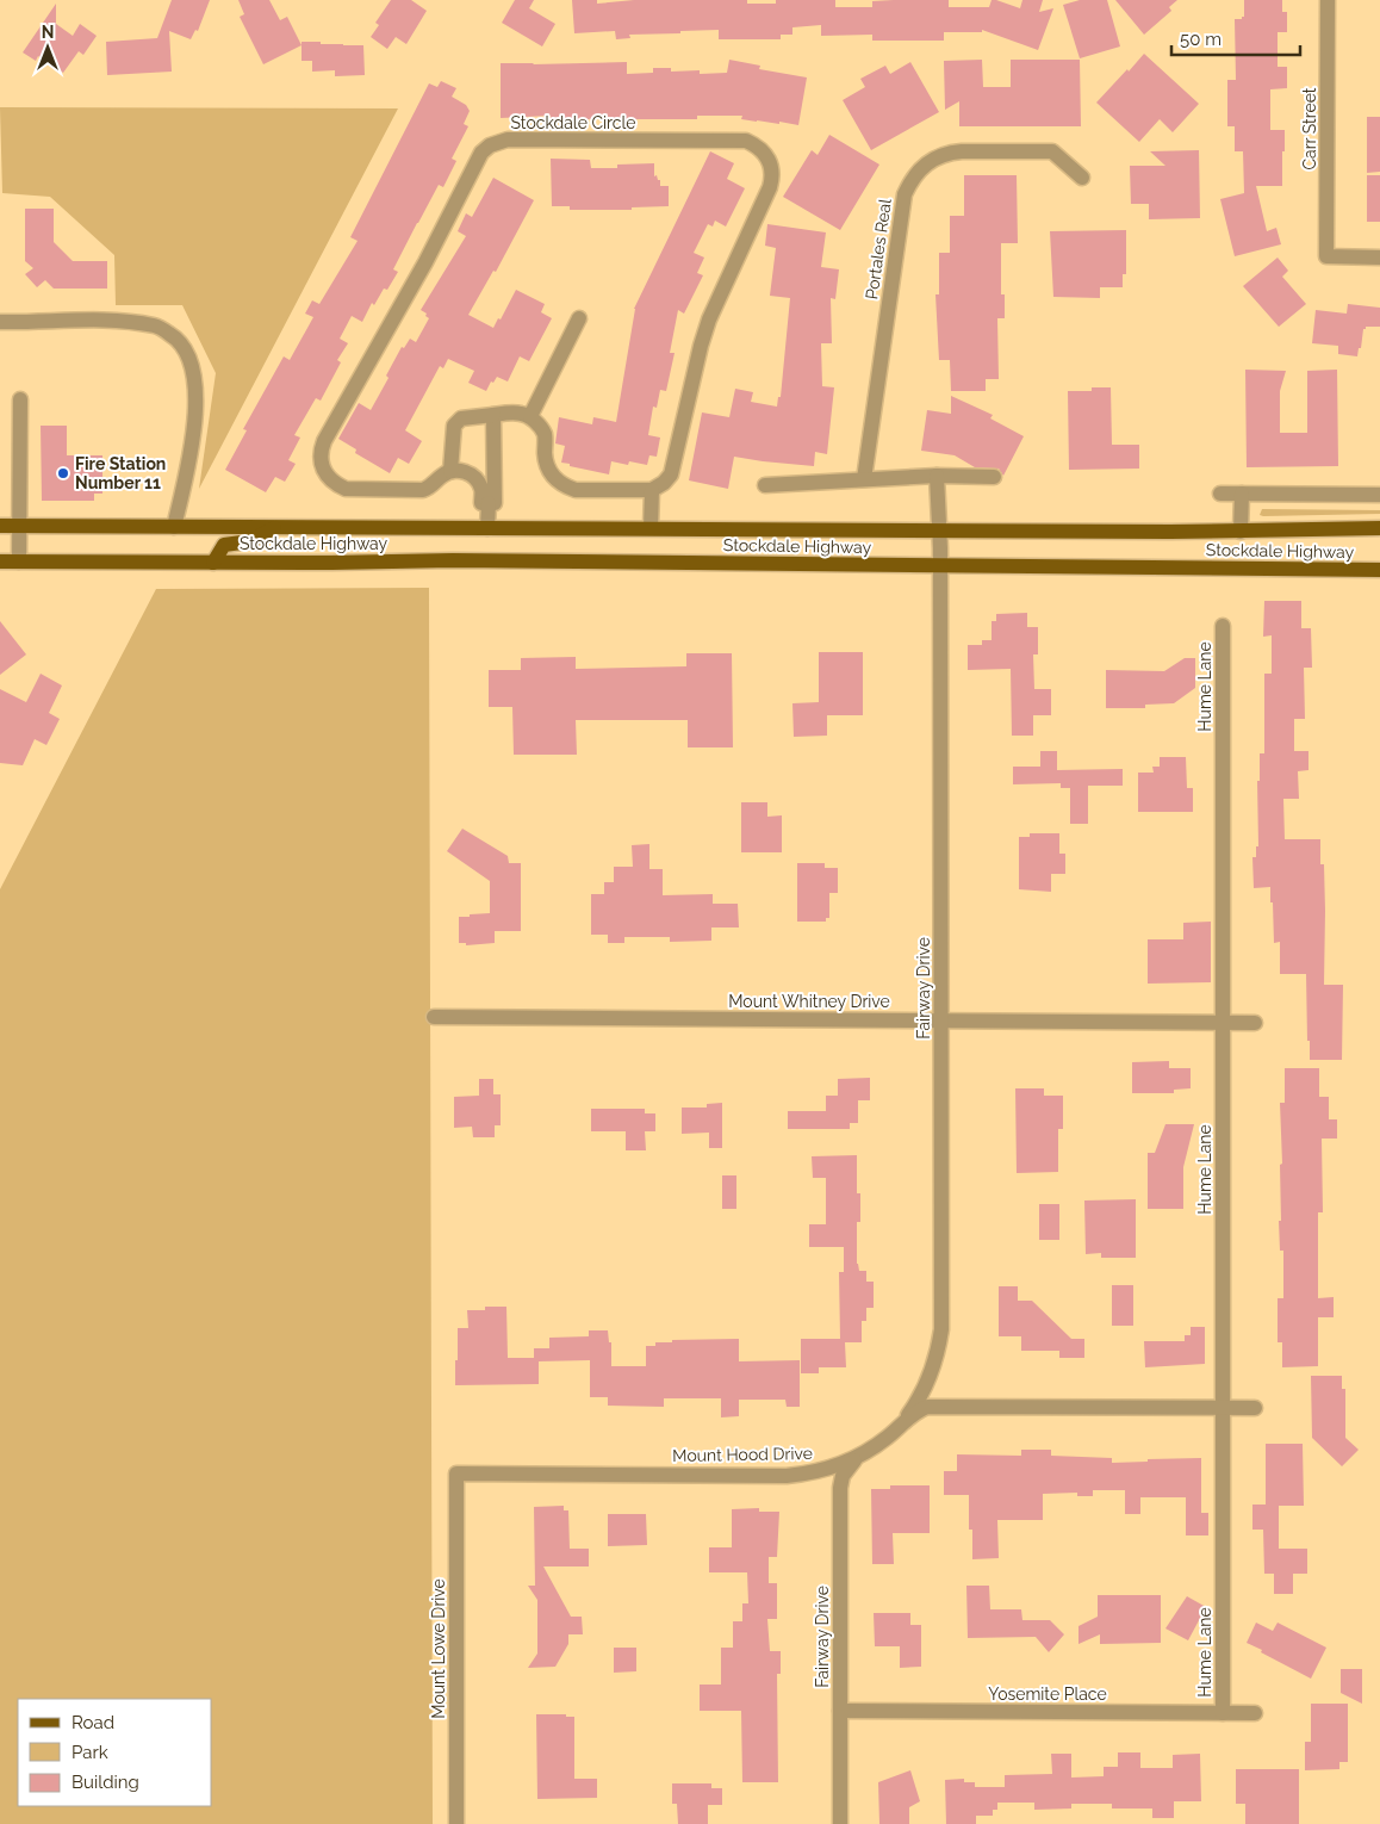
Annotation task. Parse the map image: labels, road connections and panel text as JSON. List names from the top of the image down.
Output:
{
  "streets": {
    "main road": ["Stockdale Highway"],
    "street": [
      "Stockdale Circle",
      "Carr Street",
      "Portales Real",
      "Hume Lane",
      "Fairway Drive",
      "Mount Whitney Drive",
      "Mount Hood Drive",
      "Mount Lowe Drive",
      "Yosemite Place"
    ]
  },
  "crossings": [
    ["Stockdale Highway", "Fairway Drive"],
    ["Hume Lane", "Mount Whitney Drive"],
    ["Hume Lane", "Mount Hood Drive"],
    ["Hume Lane", "Yosemite Place"],
    ["Fairway Drive", "Mount Whitney Drive"],
    ["Fairway Drive", "Mount Hood Drive"],
    ["Fairway Drive", "Yosemite Place"],
    ["Mount Hood Drive", "Mount Lowe Drive"]
  ],
  "places": ["Fire Station Number 11"],
  "legend": ["Road", "Park", "Building"],
  "scale_bar": "50 m",
  "north": "top"
}
